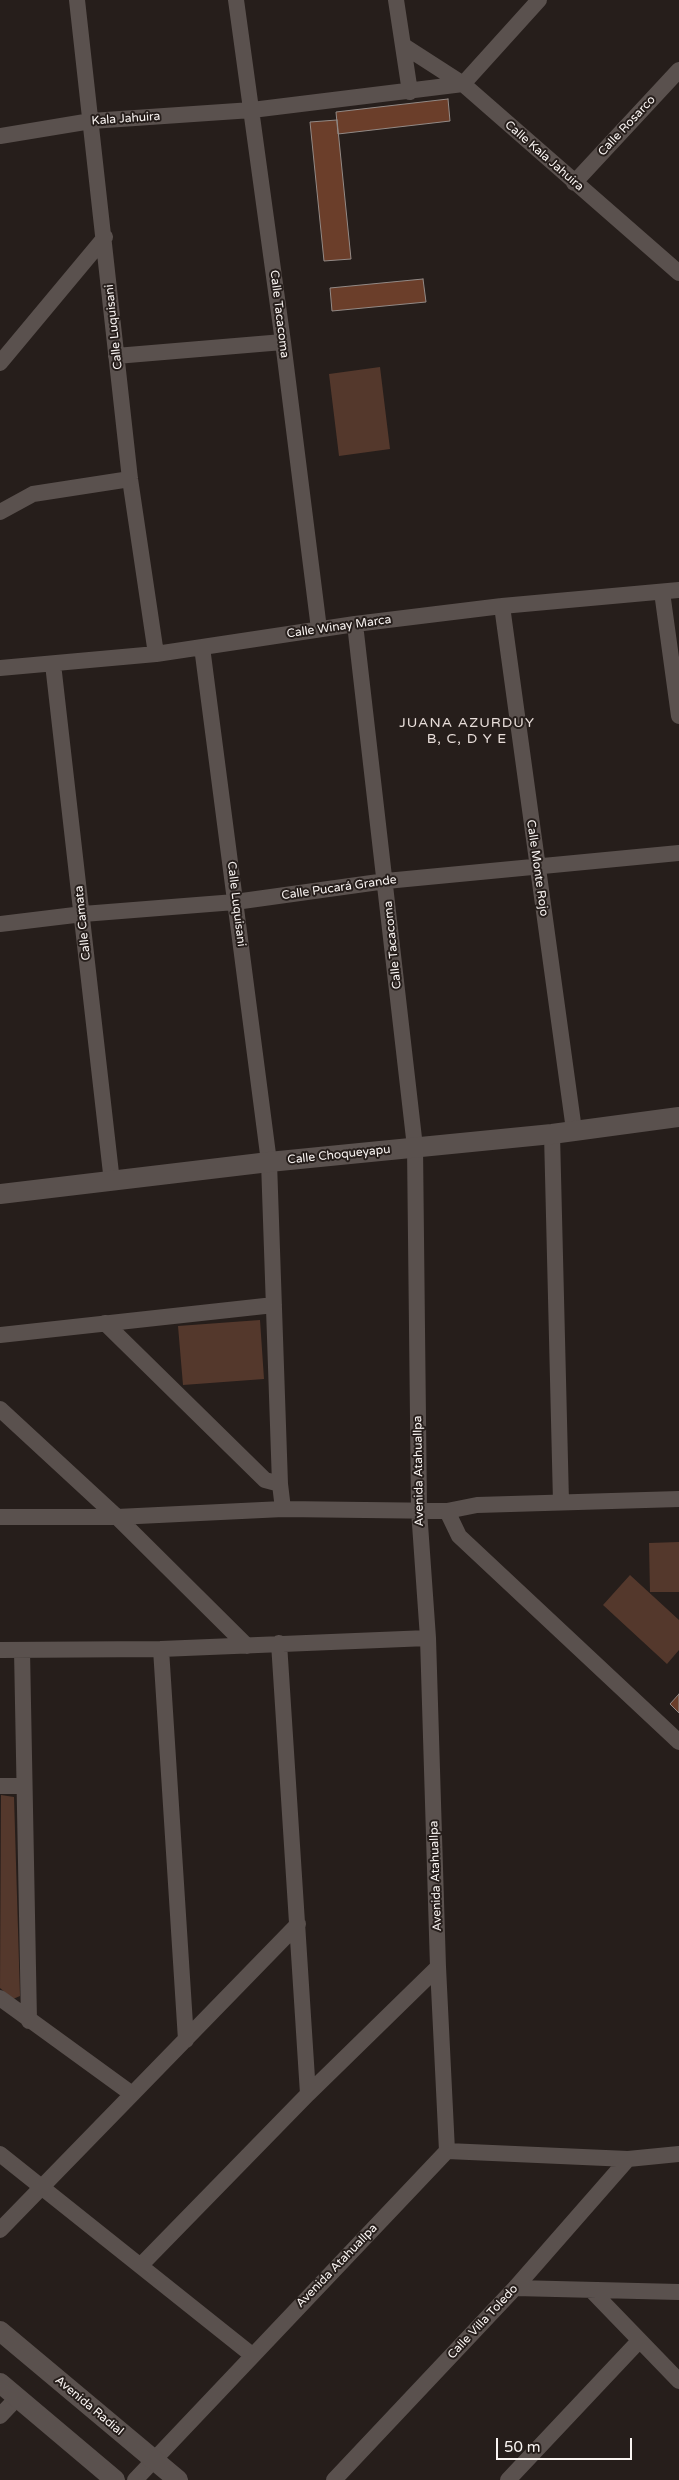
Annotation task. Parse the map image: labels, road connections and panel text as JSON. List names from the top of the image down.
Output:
{
  "streets": {
    "street": [
      "Kala Jahuira",
      "Calle Rosarco",
      "Calle Kala Jahuira",
      "Calle Tacacoma",
      "Calle Luquisani",
      "Calle Winay Marca",
      "Calle Monte Rojo",
      "Calle Pucará Grande",
      "Calle Camata",
      "Calle Choqueyapu",
      "Avenida Atahuallpa",
      "Calle Villa Toledo",
      "Avenida Radial"
    ]
  },
  "crossings": [
    ["Kala Jahuira", "Calle Kala Jahuira"],
    ["Kala Jahuira", "Calle Tacacoma"],
    ["Kala Jahuira", "Calle Luquisani"],
    ["Calle Rosarco", "Calle Kala Jahuira"],
    ["Calle Tacacoma", "Calle Winay Marca"],
    ["Calle Tacacoma", "Calle Pucará Grande"],
    ["Calle Tacacoma", "Calle Choqueyapu"],
    ["Calle Tacacoma", "Avenida Atahuallpa"],
    ["Calle Luquisani", "Calle Winay Marca"],
    ["Calle Luquisani", "Calle Pucará Grande"],
    ["Calle Luquisani", "Calle Choqueyapu"],
    ["Calle Winay Marca", "Calle Monte Rojo"],
    ["Calle Winay Marca", "Calle Camata"],
    ["Calle Monte Rojo", "Calle Pucará Grande"],
    ["Calle Monte Rojo", "Calle Choqueyapu"],
    ["Calle Pucará Grande", "Calle Camata"],
    ["Calle Camata", "Calle Choqueyapu"],
    ["Calle Choqueyapu", "Avenida Atahuallpa"],
    ["Avenida Atahuallpa", "Avenida Radial"]
  ],
  "districts": ["JUANA AZURDUY B, C, D Y E"],
  "scale_bar": "50 m"
}
